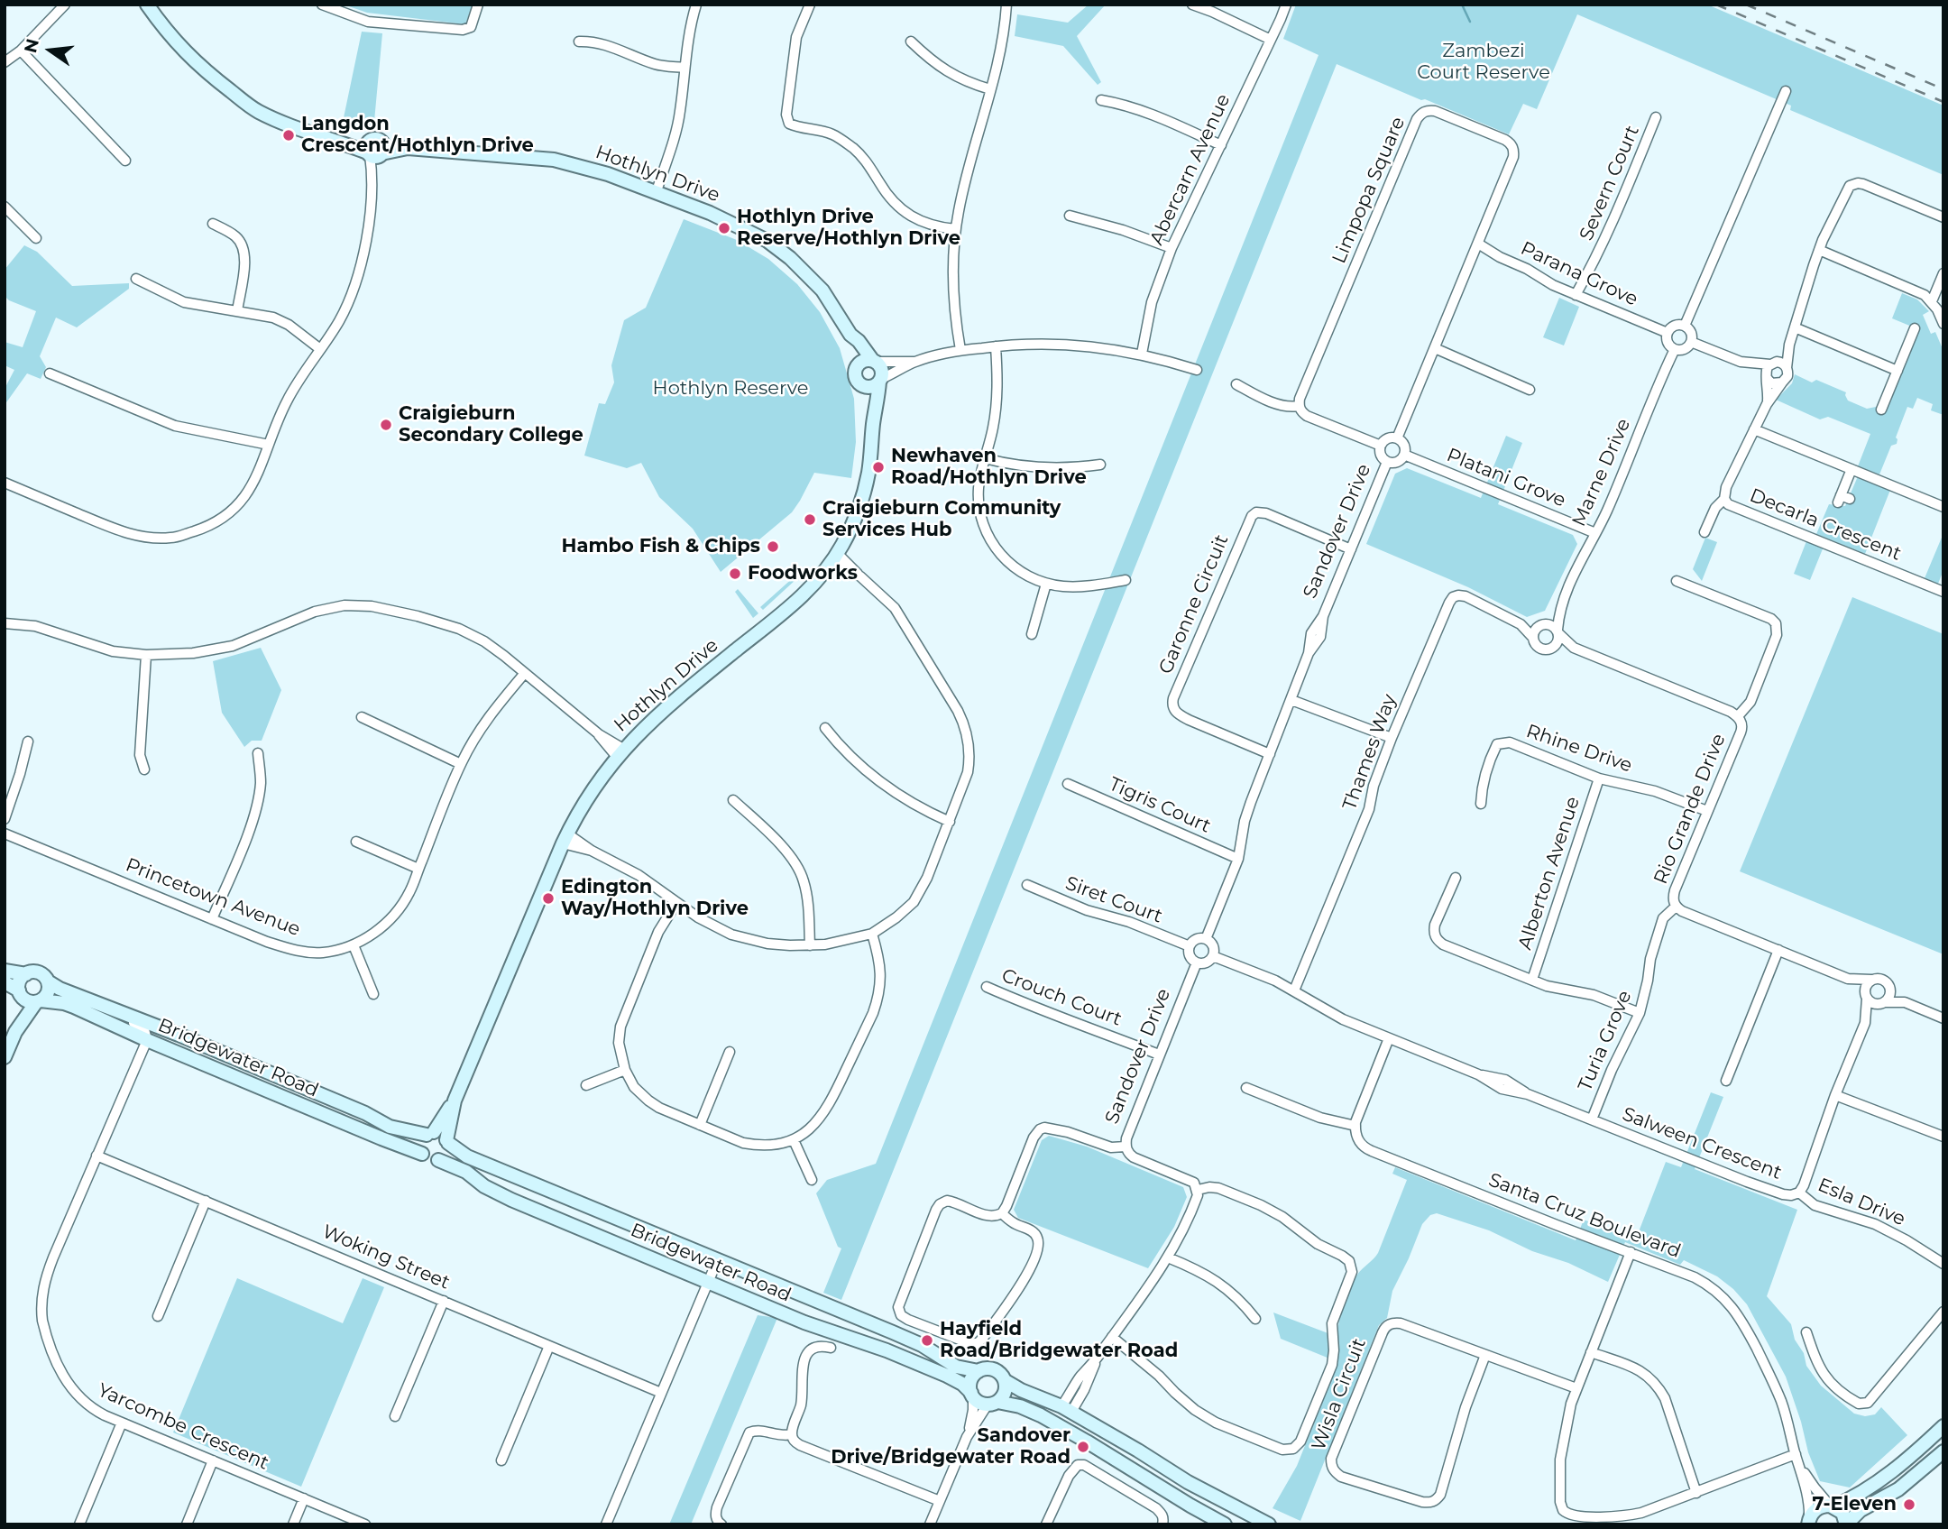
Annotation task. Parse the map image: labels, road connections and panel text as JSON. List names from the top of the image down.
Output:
{
  "streets": {
    "street": [
      "Abercarn Avenue",
      "Hothlyn Drive",
      "Severn Court",
      "Limpopa Square",
      "Parana Grove",
      "Marne Drive",
      "Platani Grove",
      "Decarla Crescent",
      "Sandover Drive",
      "Garonne Circuit",
      "Rhine Drive",
      "Thames Way",
      "Tigris Court",
      "Rio Grande Drive",
      "Alberton Avenue",
      "Princetown Avenue",
      "Siret Court",
      "Crouch Court",
      "Turia Grove",
      "Bridgewater Road",
      "Salween Crescent",
      "Esla Drive",
      "Santa Cruz Boulevard",
      "Woking Street",
      "Wisla Circuit",
      "Yarcombe Crescent"
    ]
  },
  "crossings": [
    ["Hothlyn Drive", "Bridgewater Road"],
    ["Severn Court", "Parana Grove"],
    ["Limpopa Square", "Parana Grove"],
    ["Limpopa Square", "Platani Grove"],
    ["Limpopa Square", "Sandover Drive"],
    ["Parana Grove", "Marne Drive"],
    ["Marne Drive", "Platani Grove"],
    ["Marne Drive", "Thames Way"],
    ["Marne Drive", "Rio Grande Drive"],
    ["Platani Grove", "Sandover Drive"],
    ["Sandover Drive", "Garonne Circuit"],
    ["Sandover Drive", "Tigris Court"],
    ["Sandover Drive", "Siret Court"],
    ["Sandover Drive", "Crouch Court"],
    ["Sandover Drive", "Salween Crescent"],
    ["Rhine Drive", "Rio Grande Drive"],
    ["Rhine Drive", "Alberton Avenue"],
    ["Thames Way", "Rio Grande Drive"],
    ["Thames Way", "Salween Crescent"],
    ["Rio Grande Drive", "Turia Grove"],
    ["Rio Grande Drive", "Salween Crescent"],
    ["Siret Court", "Salween Crescent"],
    ["Turia Grove", "Salween Crescent"],
    ["Bridgewater Road", "Yarcombe Crescent"],
    ["Salween Crescent", "Esla Drive"],
    ["Woking Street", "Yarcombe Crescent"]
  ],
  "parks": ["Zambezi Court Reserve", "Hothlyn Reserve"],
  "places": [
    "Langdon Crescent/Hothlyn Drive",
    "Hothlyn Drive Reserve/Hothlyn Drive",
    "Craigieburn Secondary College",
    "Newhaven Road/Hothlyn Drive",
    "Craigieburn Community Services Hub",
    "Hambo Fish & Chips",
    "Foodworks",
    "Edington Way/Hothlyn Drive",
    "Hayfield Road/Bridgewater Road",
    "Sandover Drive/Bridgewater Road",
    "7-Eleven"
  ],
  "north": "left"
}
